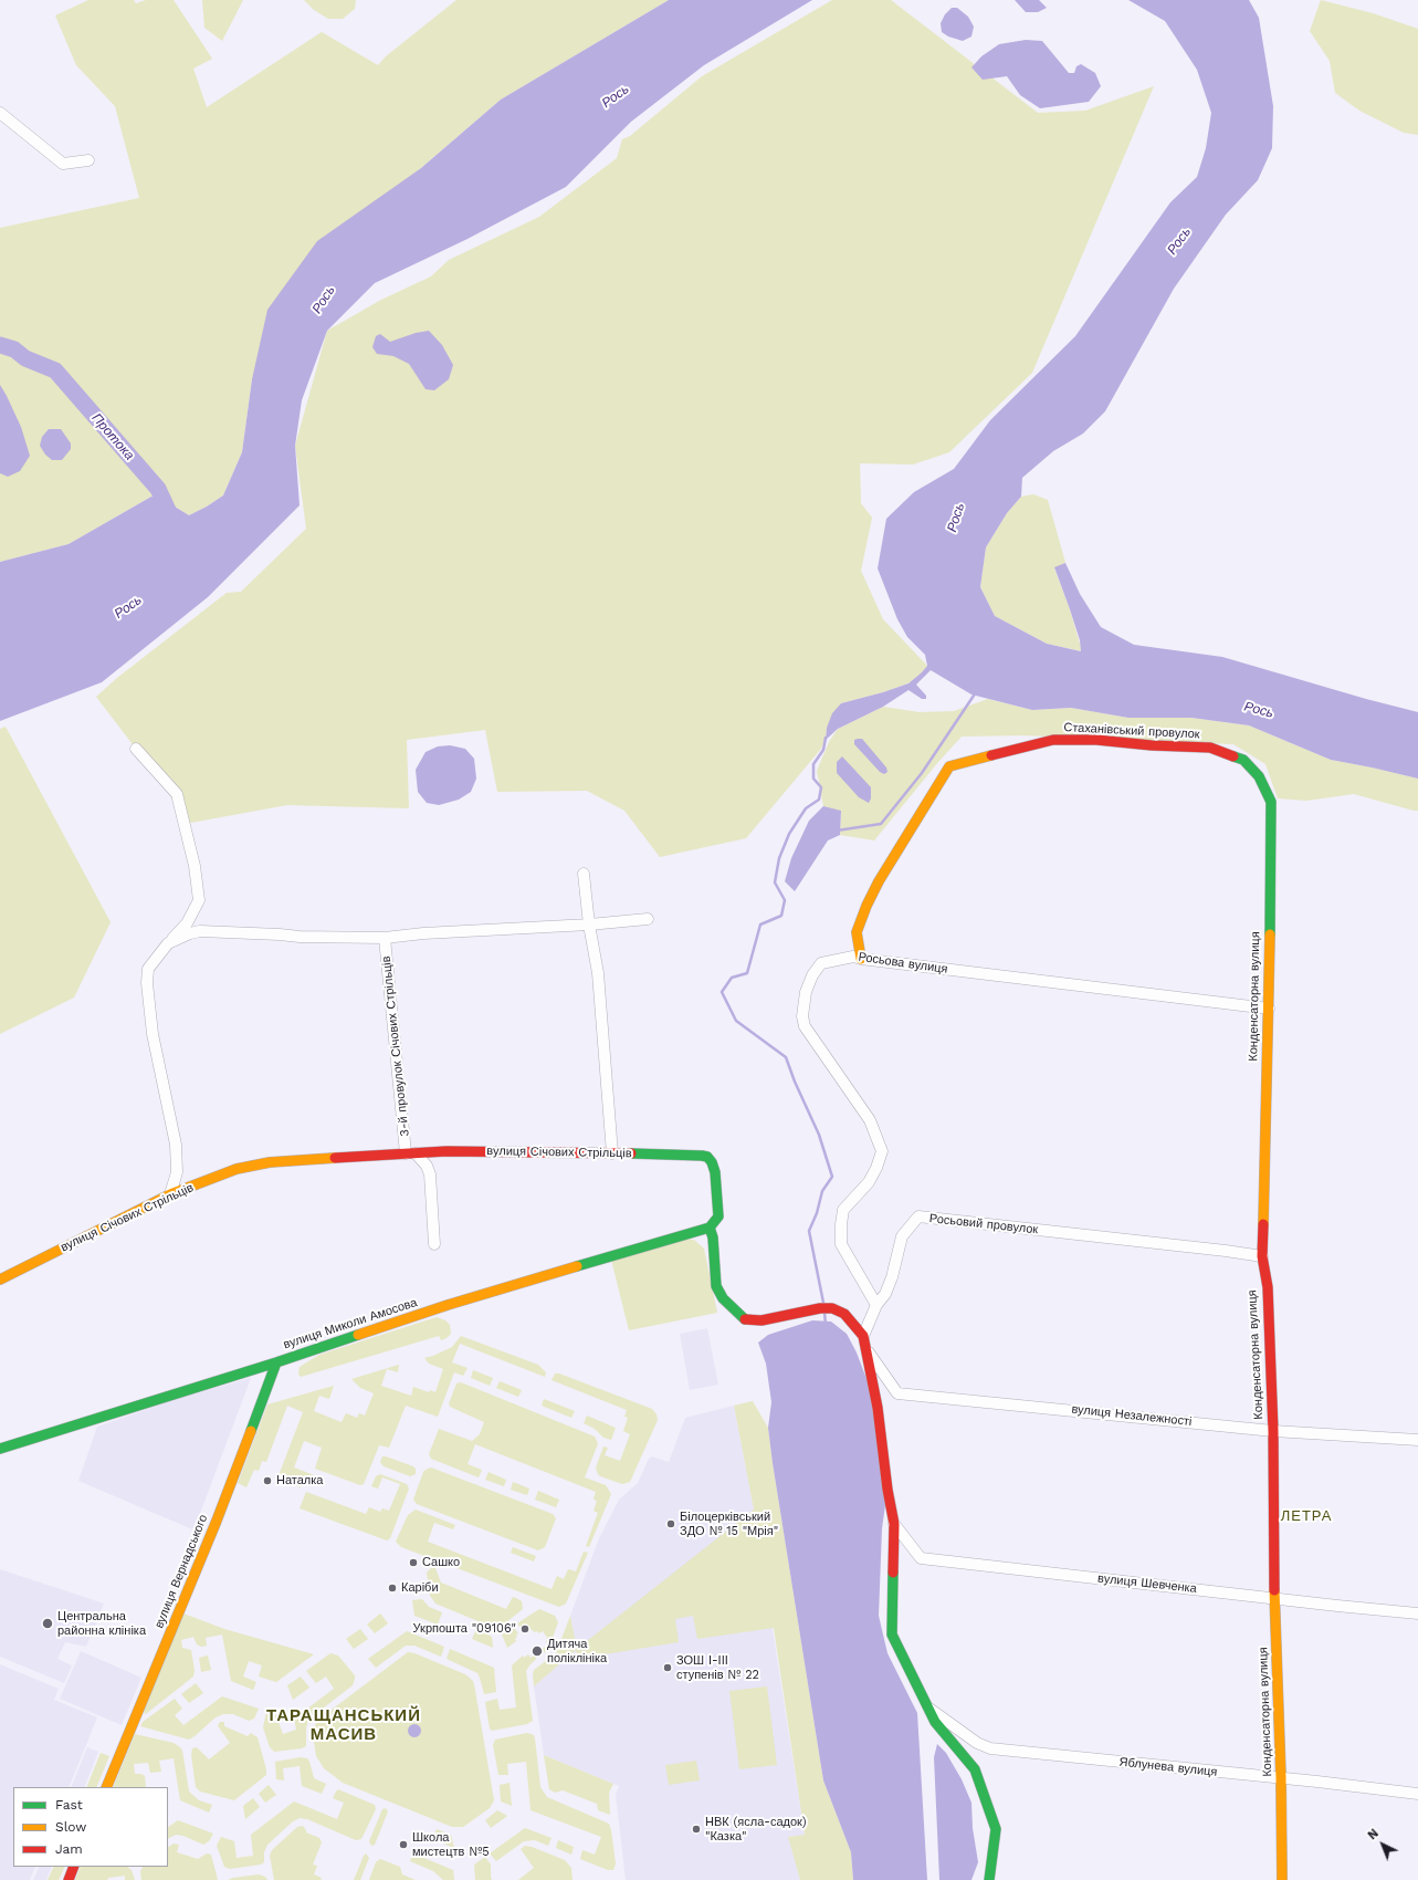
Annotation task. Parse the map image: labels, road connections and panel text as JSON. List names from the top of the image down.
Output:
{
  "streets": {
    "street": [
      "Стаханівський провулок",
      "Росьова вулиця",
      "Конденсаторна вулиця",
      "3-й провулок Січових Стрільців",
      "вулиця Січових Стрільців",
      "Росьовий провулок",
      "вулиця Миколи Амосова",
      "вулиця Незалежності",
      "вулиця Вернадського",
      "вулиця Шевченка",
      "Яблунева вулиця"
    ]
  },
  "crossings": [
    ["Стаханівський провулок", "Росьова вулиця"],
    ["Стаханівський провулок", "Конденсаторна вулиця"],
    ["Росьова вулиця", "Конденсаторна вулиця"],
    ["Росьова вулиця", "Росьовий провулок"],
    ["Конденсаторна вулиця", "Росьовий провулок"],
    ["Конденсаторна вулиця", "вулиця Незалежності"],
    ["Конденсаторна вулиця", "вулиця Шевченка"],
    ["Конденсаторна вулиця", "Яблунева вулиця"],
    ["3-й провулок Січових Стрільців", "вулиця Січових Стрільців"],
    ["вулиця Січових Стрільців", "вулиця Миколи Амосова"],
    ["вулиця Миколи Амосова", "вулиця Вернадського"]
  ],
  "districts": ["ЛЕТРА", "ТАРАЩАНСЬКИЙ МАСИВ"],
  "water": ["Рось", "Протока"],
  "places": [
    "Наталка",
    "Білоцерківський ЗДО № 15 \"Мрія\"",
    "Сашко",
    "Каріби",
    "Центральна районна клініка",
    "Укрпошта \"09106\"",
    "Дитяча поліклініка",
    "ЗОШ І-ІІІ ступенів № 22",
    "НВК (ясла-садок) \"Казка\"",
    "Школа мистецтв №5"
  ],
  "legend": ["Fast", "Slow", "Jam"],
  "north": "top left"
}
